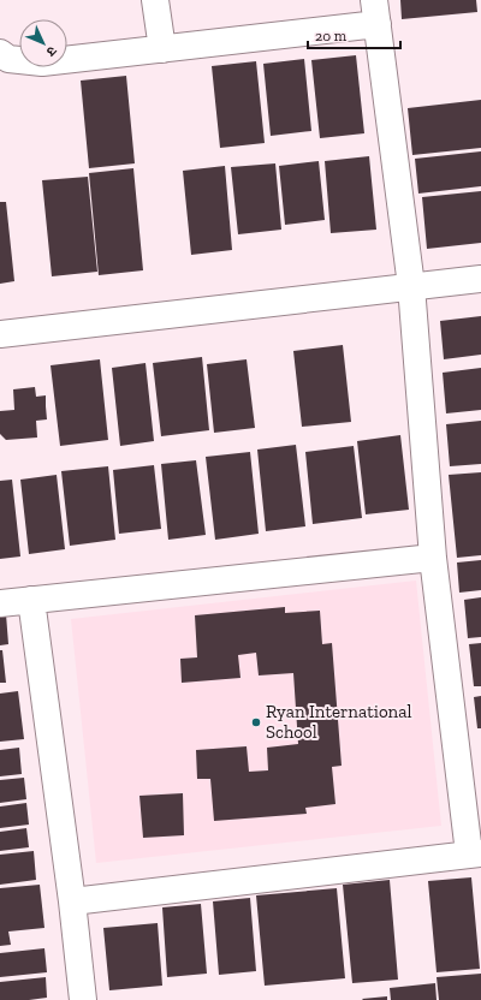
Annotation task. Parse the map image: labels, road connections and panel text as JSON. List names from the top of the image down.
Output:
{
  "places": ["Ryan International School"],
  "scale_bar": "20 m",
  "north": "bottom right"
}
